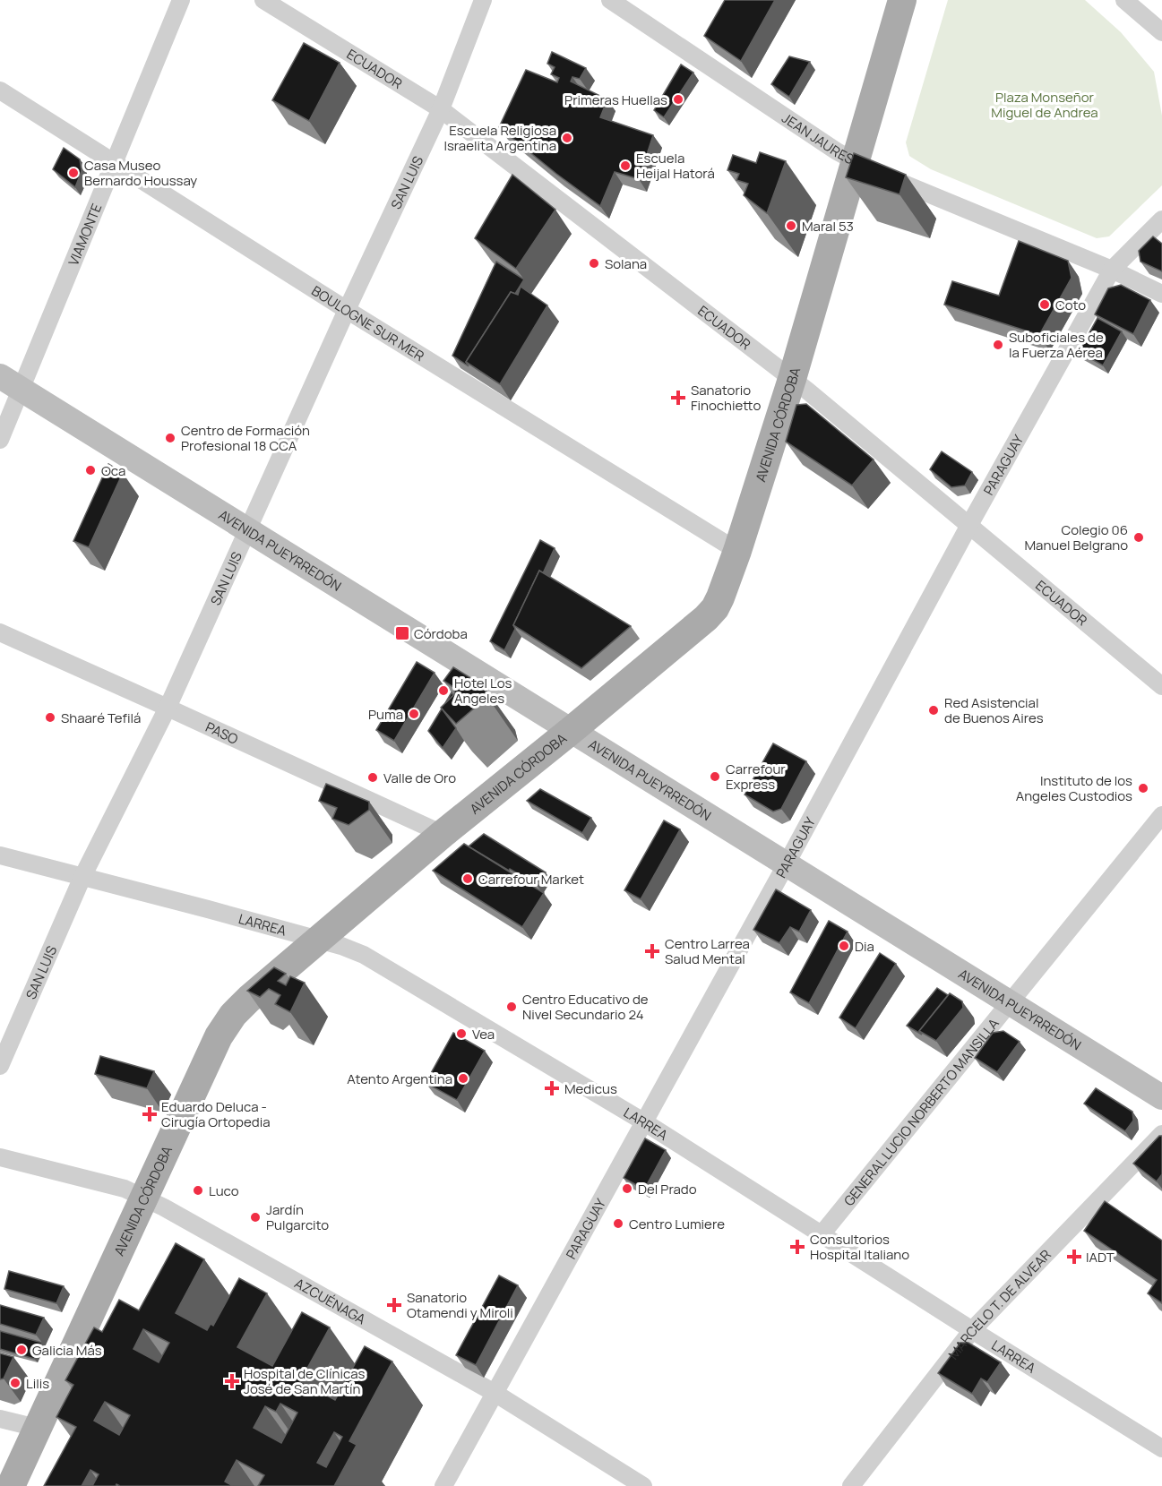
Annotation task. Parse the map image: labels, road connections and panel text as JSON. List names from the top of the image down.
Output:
{
  "streets": {
    "main road": ["AVENIDA CÓRDOBA", "AVENIDA PUEYRREDÓN"],
    "street": [
      "ECUADOR",
      "JEAN JAURES",
      "SAN LUIS",
      "VIAMONTE",
      "BOULOGNE SUR MER",
      "PARAGUAY",
      "PASO",
      "LARREA",
      "GENERAL LUCIO NORBERTO MANSILLA",
      "AZCUÉNAGA",
      "MARCELO T. DE ALVEAR"
    ]
  },
  "crossings": [
    ["ECUADOR", "SAN LUIS"],
    ["ECUADOR", "AVENIDA CÓRDOBA"],
    ["ECUADOR", "PARAGUAY"],
    ["JEAN JAURES", "AVENIDA CÓRDOBA"],
    ["JEAN JAURES", "PARAGUAY"],
    ["SAN LUIS", "BOULOGNE SUR MER"],
    ["SAN LUIS", "AVENIDA PUEYRREDÓN"],
    ["SAN LUIS", "PASO"],
    ["SAN LUIS", "LARREA"],
    ["VIAMONTE", "BOULOGNE SUR MER"],
    ["VIAMONTE", "AVENIDA PUEYRREDÓN"],
    ["BOULOGNE SUR MER", "AVENIDA CÓRDOBA"],
    ["AVENIDA CÓRDOBA", "AVENIDA PUEYRREDÓN"],
    ["AVENIDA CÓRDOBA", "PASO"],
    ["AVENIDA CÓRDOBA", "LARREA"],
    ["AVENIDA CÓRDOBA", "AZCUÉNAGA"],
    ["PARAGUAY", "AVENIDA PUEYRREDÓN"],
    ["PARAGUAY", "LARREA"],
    ["PARAGUAY", "AZCUÉNAGA"],
    ["AVENIDA PUEYRREDÓN", "GENERAL LUCIO NORBERTO MANSILLA"],
    ["LARREA", "GENERAL LUCIO NORBERTO MANSILLA"],
    ["LARREA", "MARCELO T. DE ALVEAR"]
  ],
  "parks": ["Plaza Monseñor Miguel de Andrea"],
  "places": {
    "other": [
      "Primeras Huellas",
      "Escuela Religiosa Israelita Argentina",
      "Escuela Heijal Hatorá",
      "Casa Museo Bernardo Houssay",
      "Maral 53",
      "Solana",
      "Coto",
      "Suboficiales de la Fuerza Aérea",
      "Centro de Formación Profesional 18 CCA",
      "Oca",
      "Colegio 06 Manuel Belgrano",
      "Hotel Los Angeles",
      "Red Asistencial de Buenos Aires",
      "Puma",
      "Shaaré Tefilá",
      "Carrefour Express",
      "Valle de Oro",
      "Instituto de los Angeles Custodios",
      "Carrefour Market",
      "Dia",
      "Centro Educativo de Nivel Secundario 24",
      "Vea",
      "Atento Argentina",
      "Del Prado",
      "Luco",
      "Jardín Pulgarcito",
      "Centro Lumiere",
      "Galicia Más",
      "Lilis"
    ],
    "health": [
      "Sanatorio Finochietto",
      "Centro Larrea Salud Mental",
      "Medicus",
      "Eduardo Deluca - Cirugía Ortopedia",
      "Consultorios Hospital Italiano",
      "IADT",
      "Sanatorio Otamendi y Miroli",
      "Hospital de Clínicas José de San Martín"
    ],
    "transit": ["Córdoba"]
  }
}
